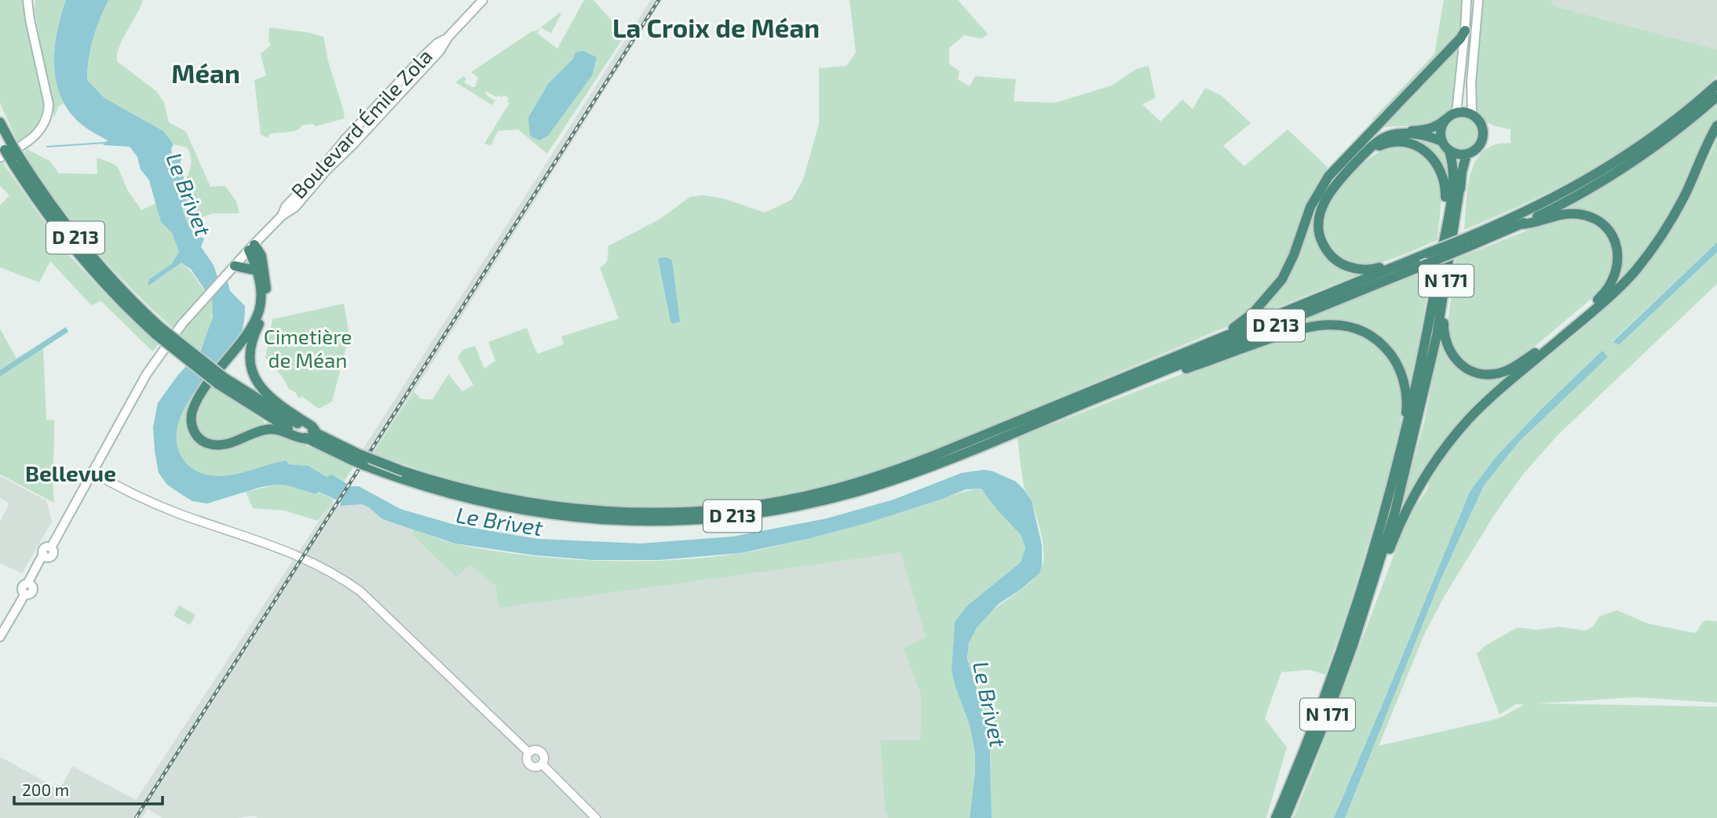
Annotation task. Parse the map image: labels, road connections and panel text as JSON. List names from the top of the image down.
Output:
{
  "streets": {
    "highway": ["D 213", "N 171"],
    "main road": ["Boulevard Émile Zola"]
  },
  "districts": ["La Croix de Méan", "Méan", "Bellevue"],
  "water": ["Le Brivet"],
  "parks": ["Cimetière de Méan"],
  "scale_bar": "200 m"
}
